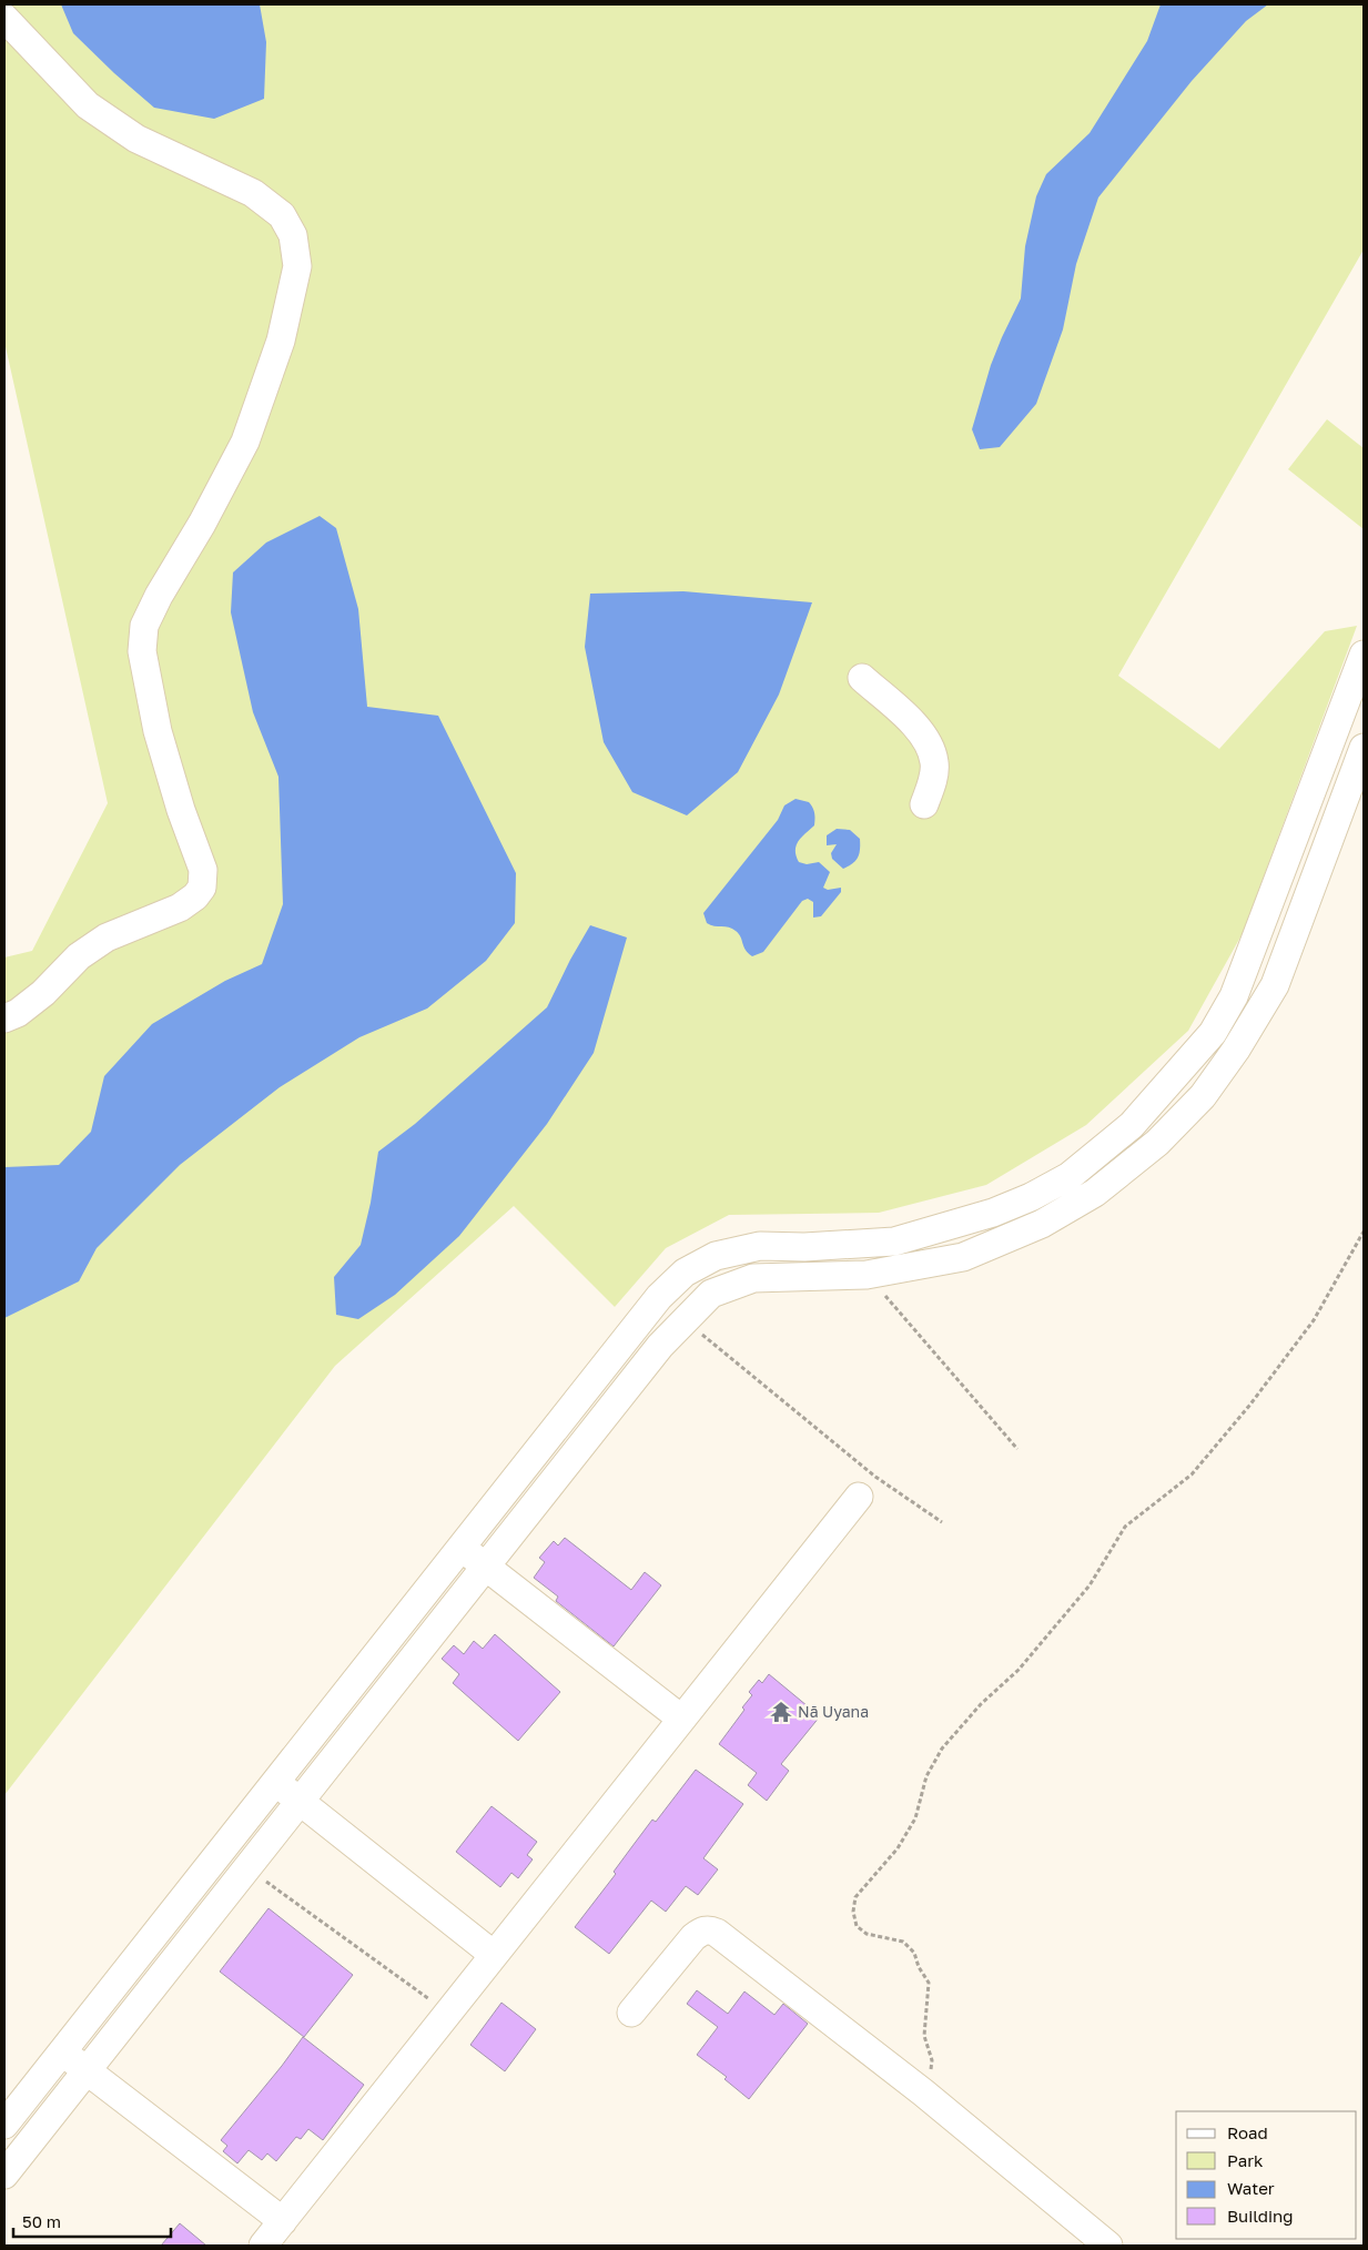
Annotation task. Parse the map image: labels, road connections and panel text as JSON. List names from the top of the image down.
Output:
{
  "places": {
    "temple": ["Nā Uyana"]
  },
  "legend": [
    "Road",
    "Park",
    "Water",
    "Building"
  ],
  "scale_bar": "50 m"
}
